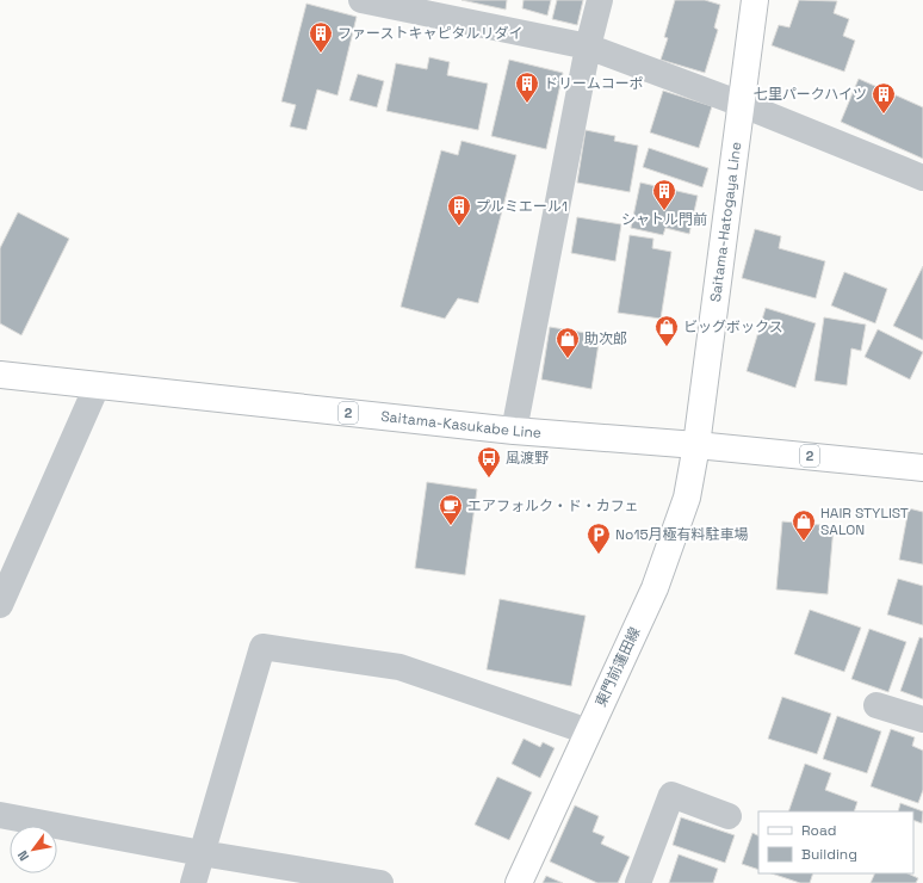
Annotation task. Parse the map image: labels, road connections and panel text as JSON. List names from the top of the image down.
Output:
{
  "streets": {
    "main road": [
      "Saitama-Hatogaya Line",
      "2",
      "Saitama-Kasukabe Line",
      "東門前蓮田線"
    ]
  },
  "crossings": [
    ["Saitama-Hatogaya Line", "Saitama-Kasukabe Line"],
    ["Saitama-Hatogaya Line", "東門前蓮田線"],
    ["Saitama-Kasukabe Line", "東門前蓮田線"]
  ],
  "places": {
    "building": [
      "ファーストキャピタルリダイ",
      "ドリームコーポ",
      "七里パークハイツ",
      "シャトル門前",
      "プルミエール1"
    ],
    "shop": ["ビッグボックス", "助次郎", "HAIR STYLIST SALON"],
    "bus stop": ["風渡野"],
    "cafe": ["エアフォルク・ド・カフェ"],
    "parking": ["No15月極有料駐車場"]
  },
  "legend": ["Road", "Building"],
  "north": "bottom left"
}
